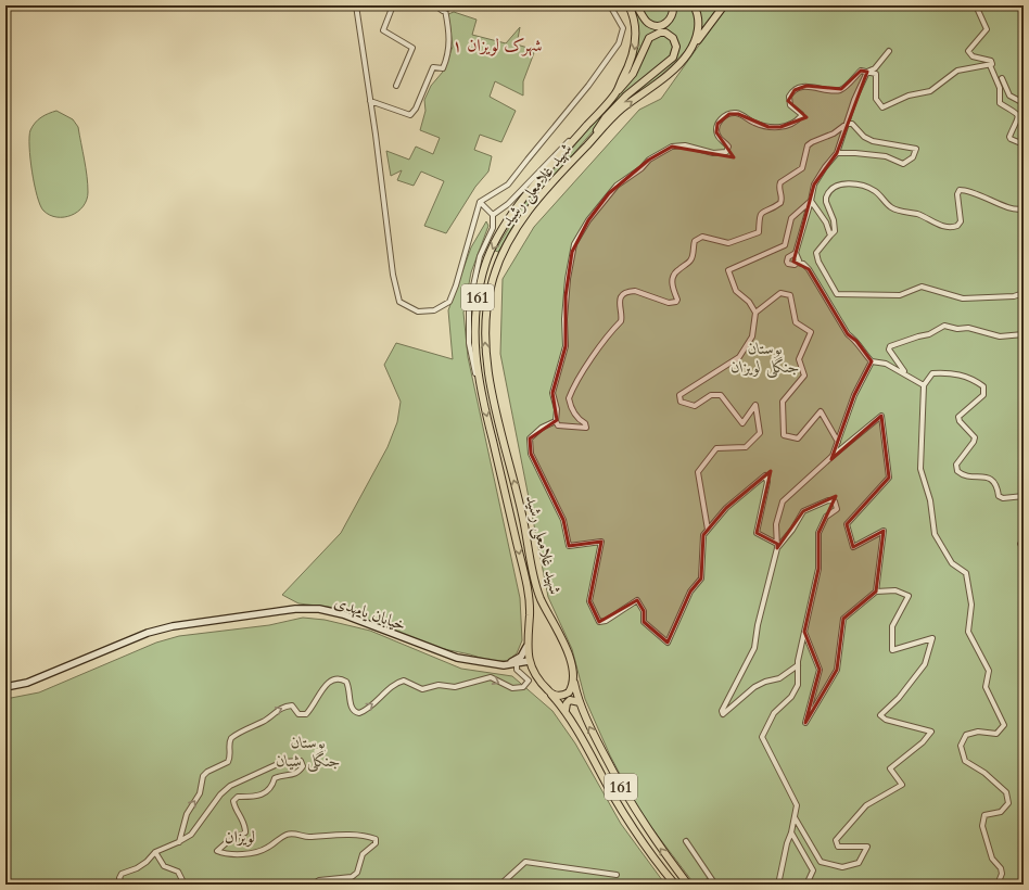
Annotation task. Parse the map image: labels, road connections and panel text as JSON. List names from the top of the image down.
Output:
{
  "streets": {
    "main road": ["شهید غلامعلی رشید", "161", "خیابان یامهدی"],
    "street": ["لویزان"]
  },
  "crossings": [
    ["شهید غلامعلی رشید", "161"],
    ["شهید غلامعلی رشید", "خیابان یامهدی"]
  ],
  "districts": ["شهرک لویزان ۱"],
  "parks": ["بوستان جنگلی لویزان", "بوستان جنگلی شیان"]
}
